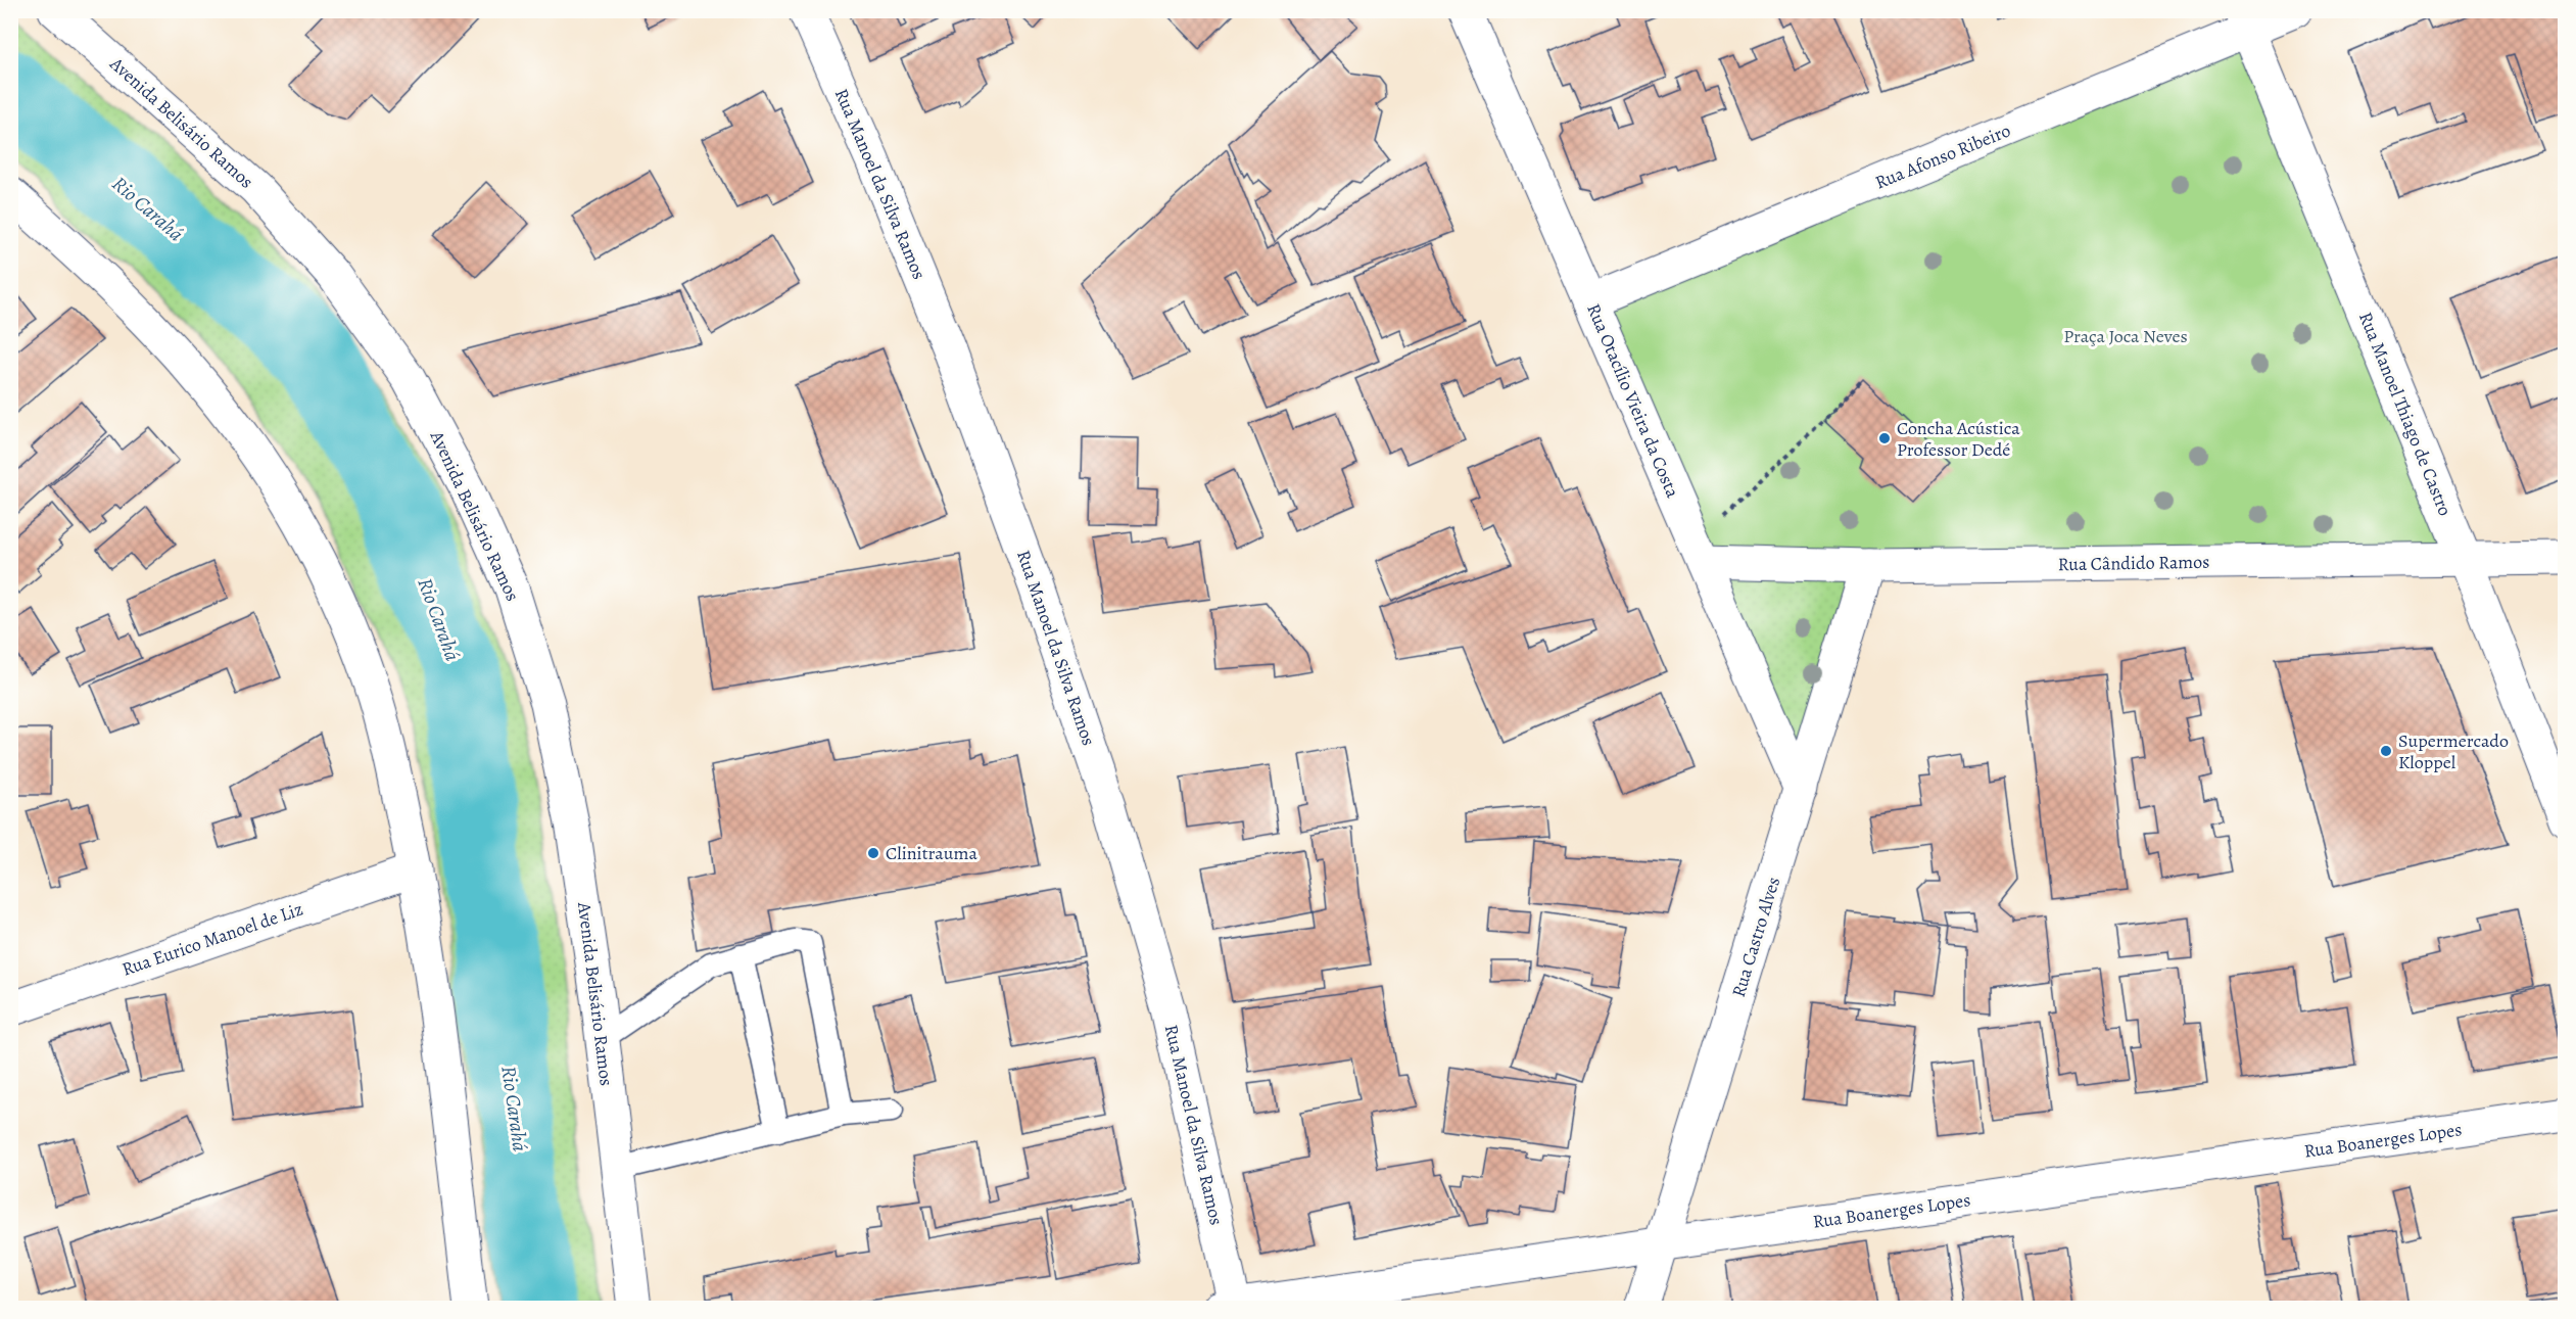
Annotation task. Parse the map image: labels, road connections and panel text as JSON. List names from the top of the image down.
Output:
{
  "streets": {
    "street": [
      "Avenida Belisário Ramos",
      "Rua Afonso Ribeiro",
      "Rua Manoel da Silva Ramos",
      "Rua Otacílio Vieira da Costa",
      "Rua Manoel Thiago de Castro",
      "Rua Cândido Ramos",
      "Rua Castro Alves",
      "Rua Eurico Manoel de Liz",
      "Rua Boanerges Lopes"
    ]
  },
  "crossings": [
    ["Rua Afonso Ribeiro", "Rua Otacílio Vieira da Costa"],
    ["Rua Afonso Ribeiro", "Rua Manoel Thiago de Castro"],
    ["Rua Manoel da Silva Ramos", "Rua Boanerges Lopes"],
    ["Rua Otacílio Vieira da Costa", "Rua Cândido Ramos"],
    ["Rua Otacílio Vieira da Costa", "Rua Castro Alves"],
    ["Rua Manoel Thiago de Castro", "Rua Cândido Ramos"],
    ["Rua Cândido Ramos", "Rua Castro Alves"],
    ["Rua Castro Alves", "Rua Boanerges Lopes"]
  ],
  "water": ["Rio Carahá"],
  "parks": ["Praça Joca Neves"],
  "places": ["Concha Acústica Professor Dedé", "Supermercado Kloppel", "Clinitrauma"]
}
